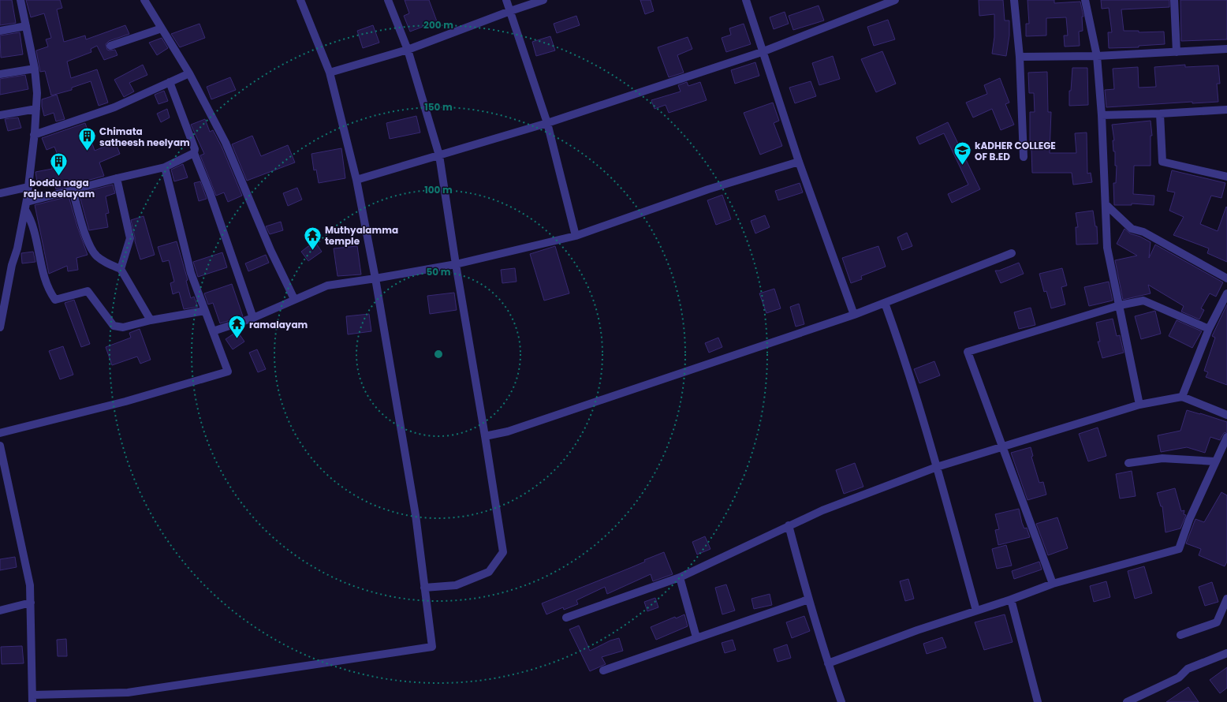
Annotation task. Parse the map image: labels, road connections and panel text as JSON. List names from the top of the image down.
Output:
{
  "places": {
    "building": ["Chimata satheesh neelyam", "boddu naga raju neelayam"],
    "school or university": ["kADHER COLLEGE OF B.ED"],
    "temple": ["Muthyalamma temple", "ramalayam"]
  },
  "rings": [
    "200 m",
    "150 m",
    "100 m",
    "50 m"
  ]
}
